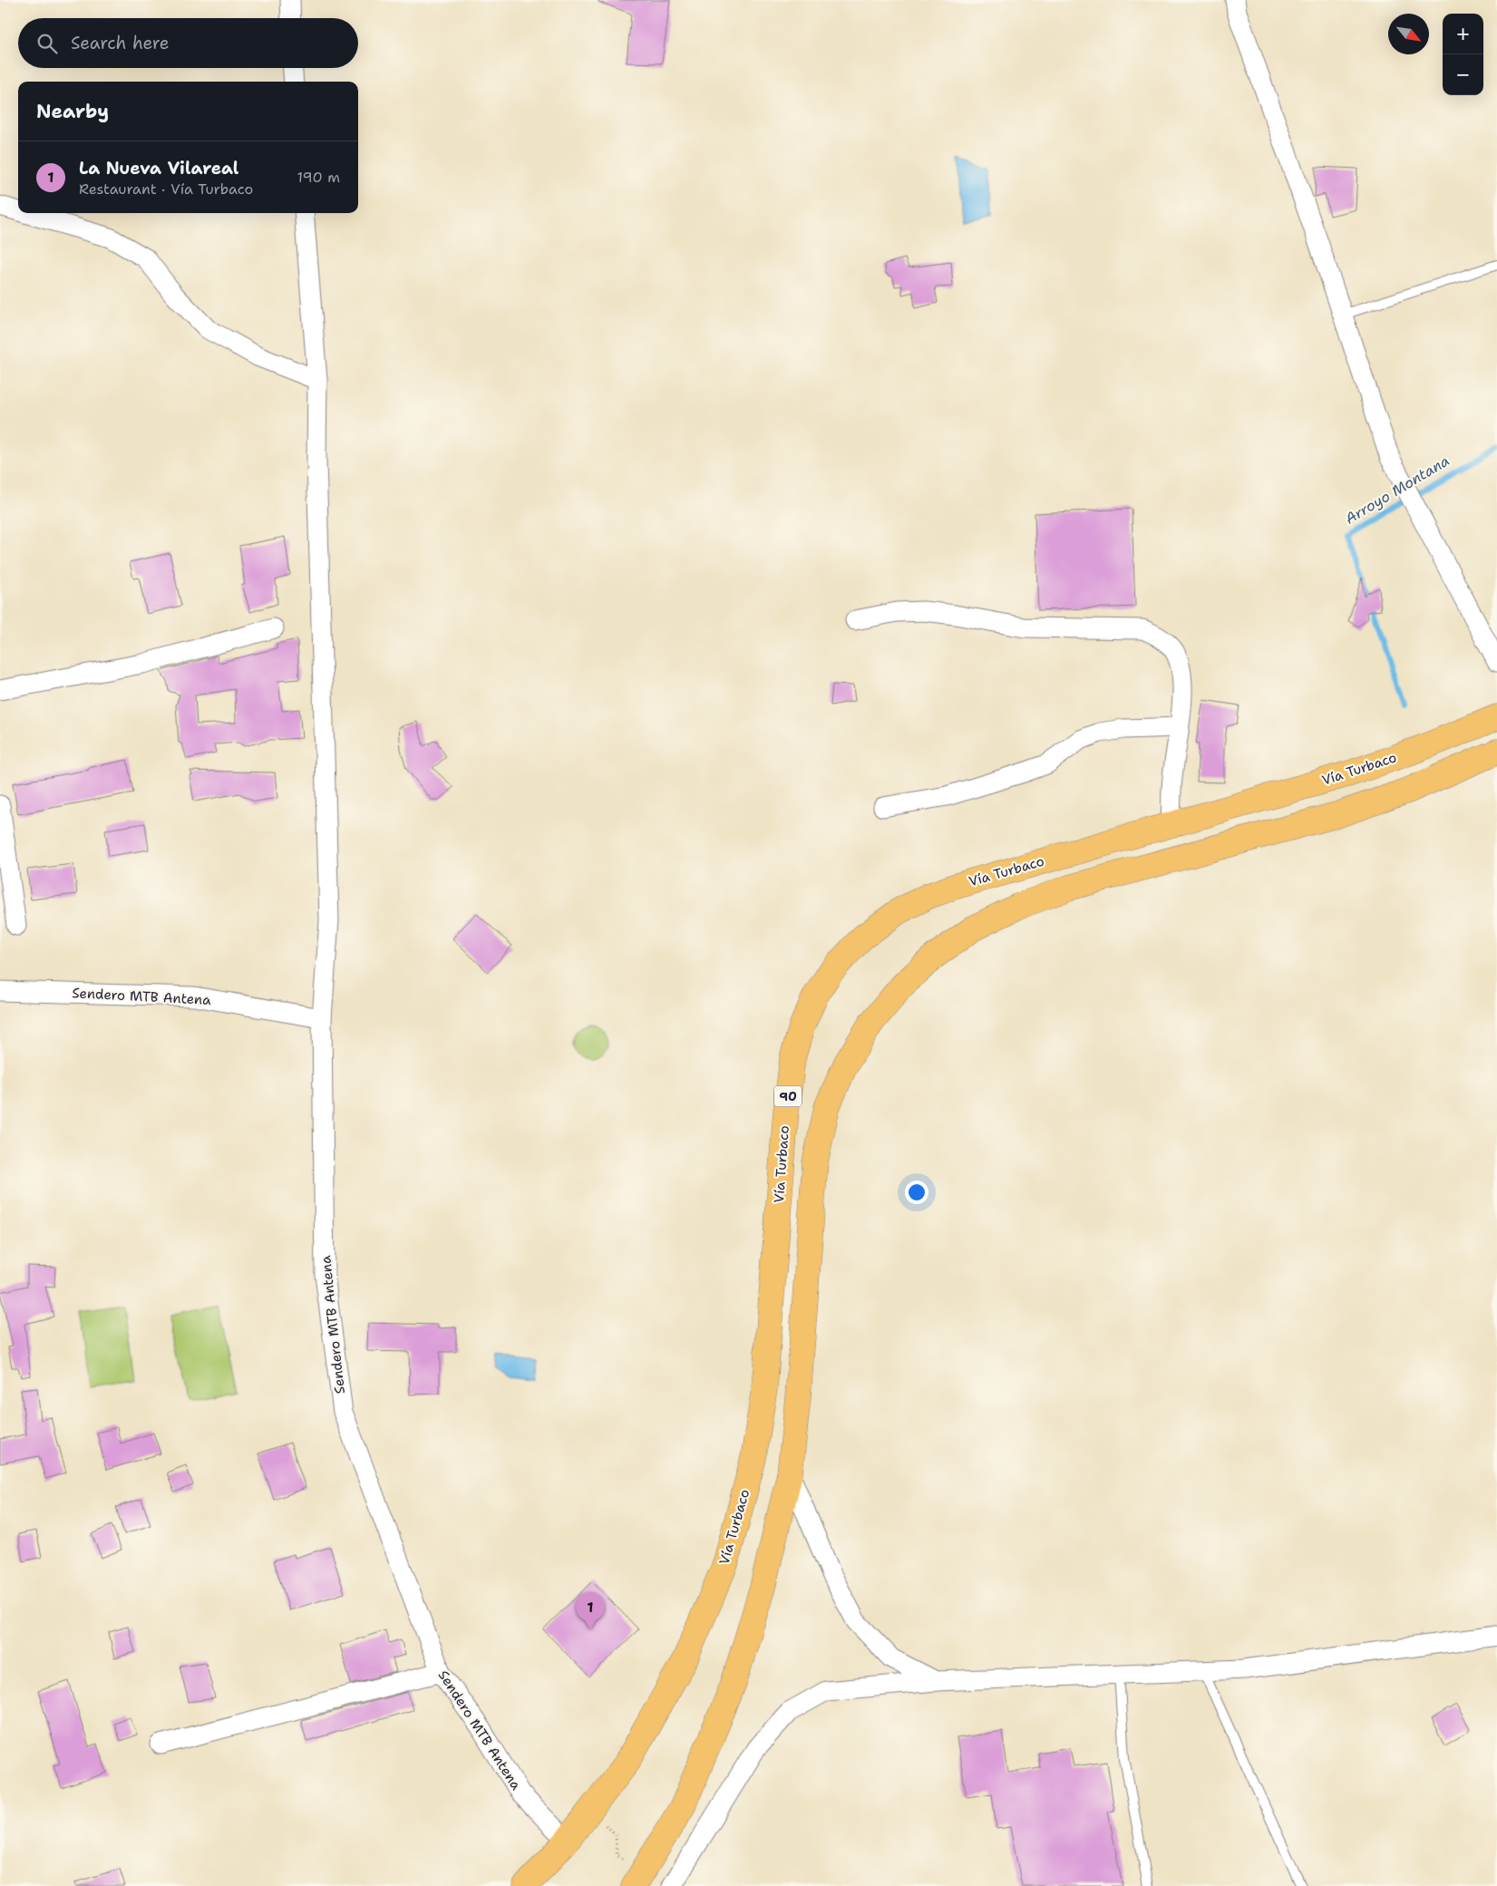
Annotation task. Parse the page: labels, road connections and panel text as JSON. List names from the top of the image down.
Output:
{
  "streets": {
    "highway": ["Vía Turbaco", "90"],
    "street": ["Sendero MTB Antena"]
  },
  "crossings": [
    ["Vía Turbaco", "Sendero MTB Antena"]
  ],
  "water": ["Arroyo Montana"],
  "north": "bottom right",
  "page": {
    "map_buttons": ["+", "−"],
    "search": "Search here",
    "heading": "Nearby",
    "list": [
      {
        "mark": "1",
        "name": "La Nueva Vilareal",
        "note": "Restaurant · Vía Turbaco",
        "value": "190 m"
      }
    ],
    "pins": "1"
  }
}
